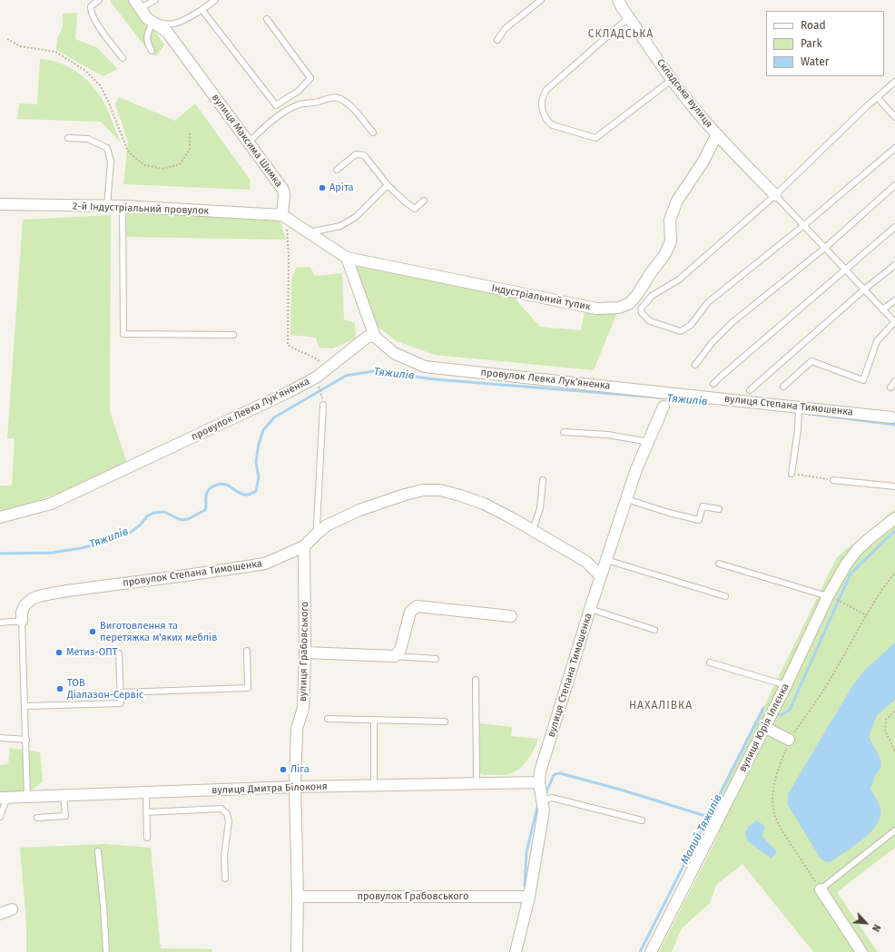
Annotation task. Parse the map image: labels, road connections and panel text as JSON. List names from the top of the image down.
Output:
{
  "streets": {
    "street": [
      "Складська вулиця",
      "вулиця Максима Шимка",
      "2-й Індустріальний провулок",
      "Індустріальний тупик",
      "провулок Левка Лукʼяненка",
      "вулиця Степана Тимошенка",
      "провулок Степана Тимошенка",
      "вулиця Грабовського",
      "вулиця Юрія Іллєнка",
      "вулиця Дмитра Білоконя",
      "провулок Грабовського"
    ]
  },
  "crossings": [
    ["Складська вулиця", "Індустріальний тупик"],
    ["вулиця Максима Шимка", "2-й Індустріальний провулок"],
    ["провулок Левка Лукʼяненка", "вулиця Степана Тимошенка"],
    ["вулиця Степана Тимошенка", "провулок Степана Тимошенка"],
    ["вулиця Степана Тимошенка", "вулиця Дмитра Білоконя"],
    ["вулиця Степана Тимошенка", "провулок Грабовського"],
    ["провулок Степана Тимошенка", "вулиця Грабовського"],
    ["вулиця Грабовського", "вулиця Дмитра Білоконя"],
    ["вулиця Грабовського", "провулок Грабовського"]
  ],
  "districts": ["СКЛАДСЬКА", "НАХАЛІВКА"],
  "water": ["Тяжилів", "Малий Тяжилів"],
  "places": [
    "Аріта",
    "Виготовлення та перетяжка м'яких меблів",
    "Метиз-ОПТ",
    "ТОВ Діапазон-Сервіс",
    "Ліга"
  ],
  "legend": ["Road", "Park", "Water"],
  "north": "bottom right"
}
